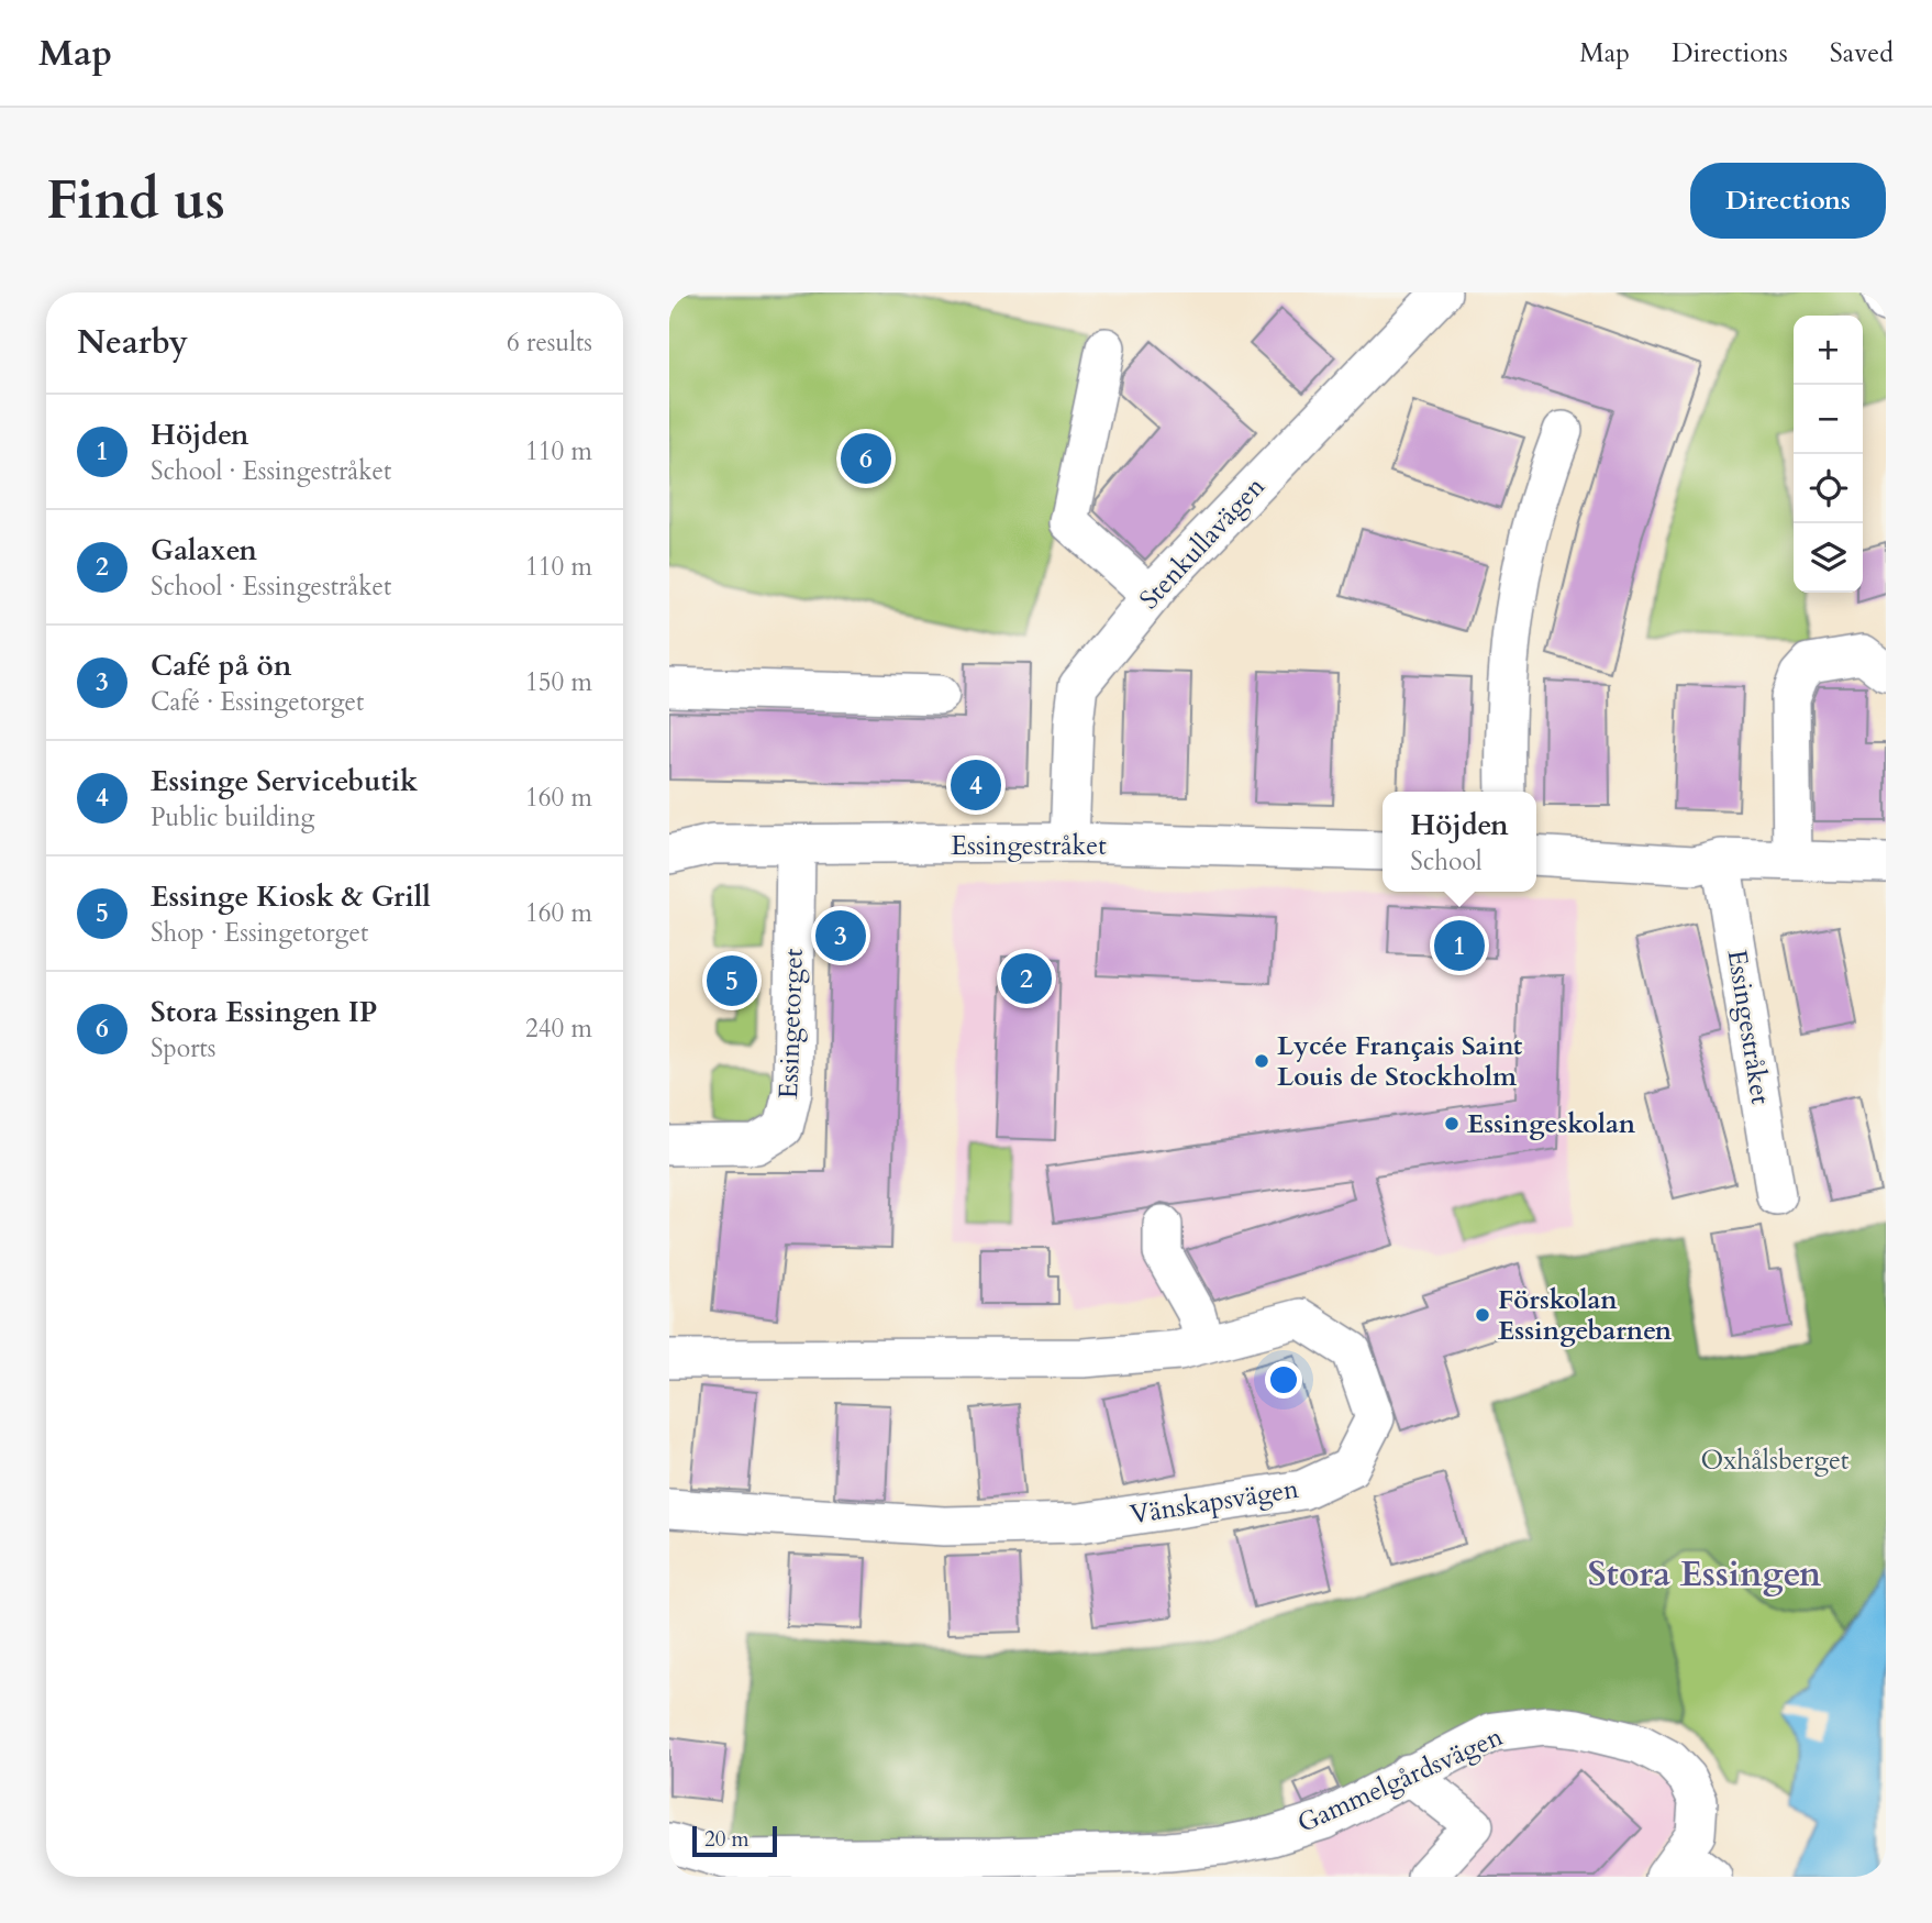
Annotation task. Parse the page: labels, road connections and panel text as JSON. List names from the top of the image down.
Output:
{
  "streets": {
    "street": [
      "Stenkullavägen",
      "Essingestråket",
      "Essingetorget",
      "Vänskapsvägen",
      "Gammelgårdsvägen"
    ]
  },
  "crossings": [
    ["Stenkullavägen", "Essingestråket"],
    ["Essingestråket", "Essingetorget"]
  ],
  "districts": ["Stora Essingen"],
  "parks": ["Oxhålsberget"],
  "places": ["Lycée Français Saint Louis de Stockholm", "Essingeskolan", "Förskolan Essingebarnen"],
  "scale_bar": "20 m",
  "page": {
    "header": "Map",
    "nav": ["Map", "Directions", "Saved"],
    "buttons": "Directions",
    "title": "Find us",
    "heading": ["Nearby", "6 results"],
    "map_buttons": ["+", "−"],
    "list": [
      {
        "mark": "1",
        "name": "Höjden",
        "note": "School · Essingestråket",
        "value": "110 m"
      },
      {
        "mark": "2",
        "name": "Galaxen",
        "note": "School · Essingestråket",
        "value": "110 m"
      },
      {
        "mark": "3",
        "name": "Café på ön",
        "note": "Café · Essingetorget",
        "value": "150 m"
      },
      {
        "mark": "4",
        "name": "Essinge Servicebutik",
        "note": "Public building",
        "value": "160 m"
      },
      {
        "mark": "5",
        "name": "Essinge Kiosk & Grill",
        "note": "Shop · Essingetorget",
        "value": "160 m"
      },
      {
        "mark": "6",
        "name": "Stora Essingen IP",
        "note": "Sports",
        "value": "240 m"
      }
    ],
    "pins": [
      "6",
      "4",
      "3",
      "1",
      "2",
      "5"
    ],
    "popup": ["Höjden", "School"],
    "scale": "20 m"
  }
}
